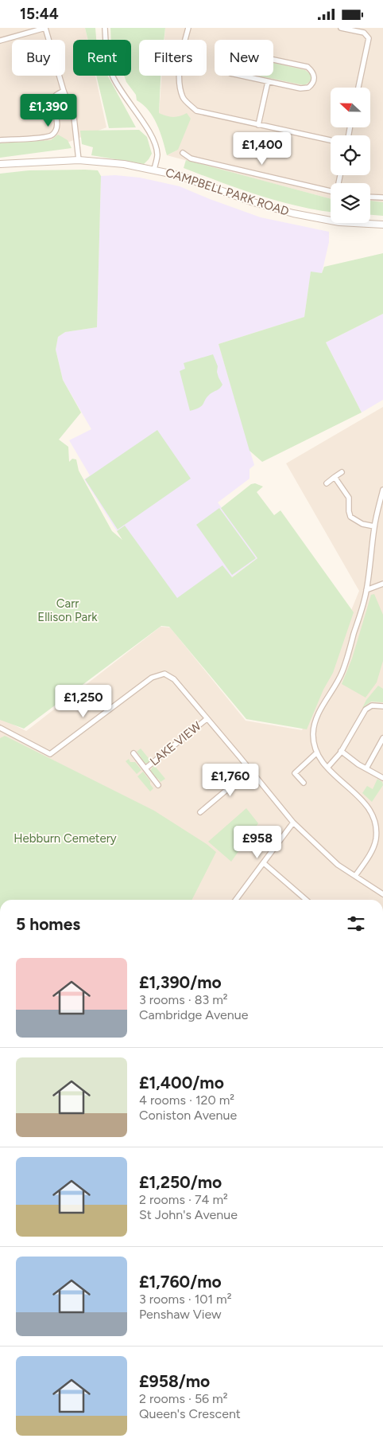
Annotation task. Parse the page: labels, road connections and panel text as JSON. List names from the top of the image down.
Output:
{
  "streets": {
    "street": ["CAMPBELL PARK ROAD", "LAKE VIEW"]
  },
  "parks": ["Carr Ellison Park", "Hebburn Cemetery"],
  "north": "left",
  "page": {
    "status": "15:44",
    "chip": [
      "Buy",
      "Rent",
      "Filters",
      "New"
    ],
    "price": [
      "£1,390",
      "£1,400",
      "£1,250",
      "£1,760",
      "£958"
    ],
    "heading": "5 homes",
    "list": [
      {
        "name": "£1,390/mo",
        "note": "3 rooms · 83 m² · Cambridge Avenue"
      },
      {
        "name": "£1,400/mo",
        "note": "4 rooms · 120 m² · Coniston Avenue"
      },
      {
        "name": "£1,250/mo",
        "note": "2 rooms · 74 m² · St John's Avenue"
      },
      {
        "name": "£1,760/mo",
        "note": "3 rooms · 101 m² · Penshaw View"
      },
      {
        "name": "£958/mo",
        "note": "2 rooms · 56 m² · Queen's Crescent"
      }
    ]
  }
}
